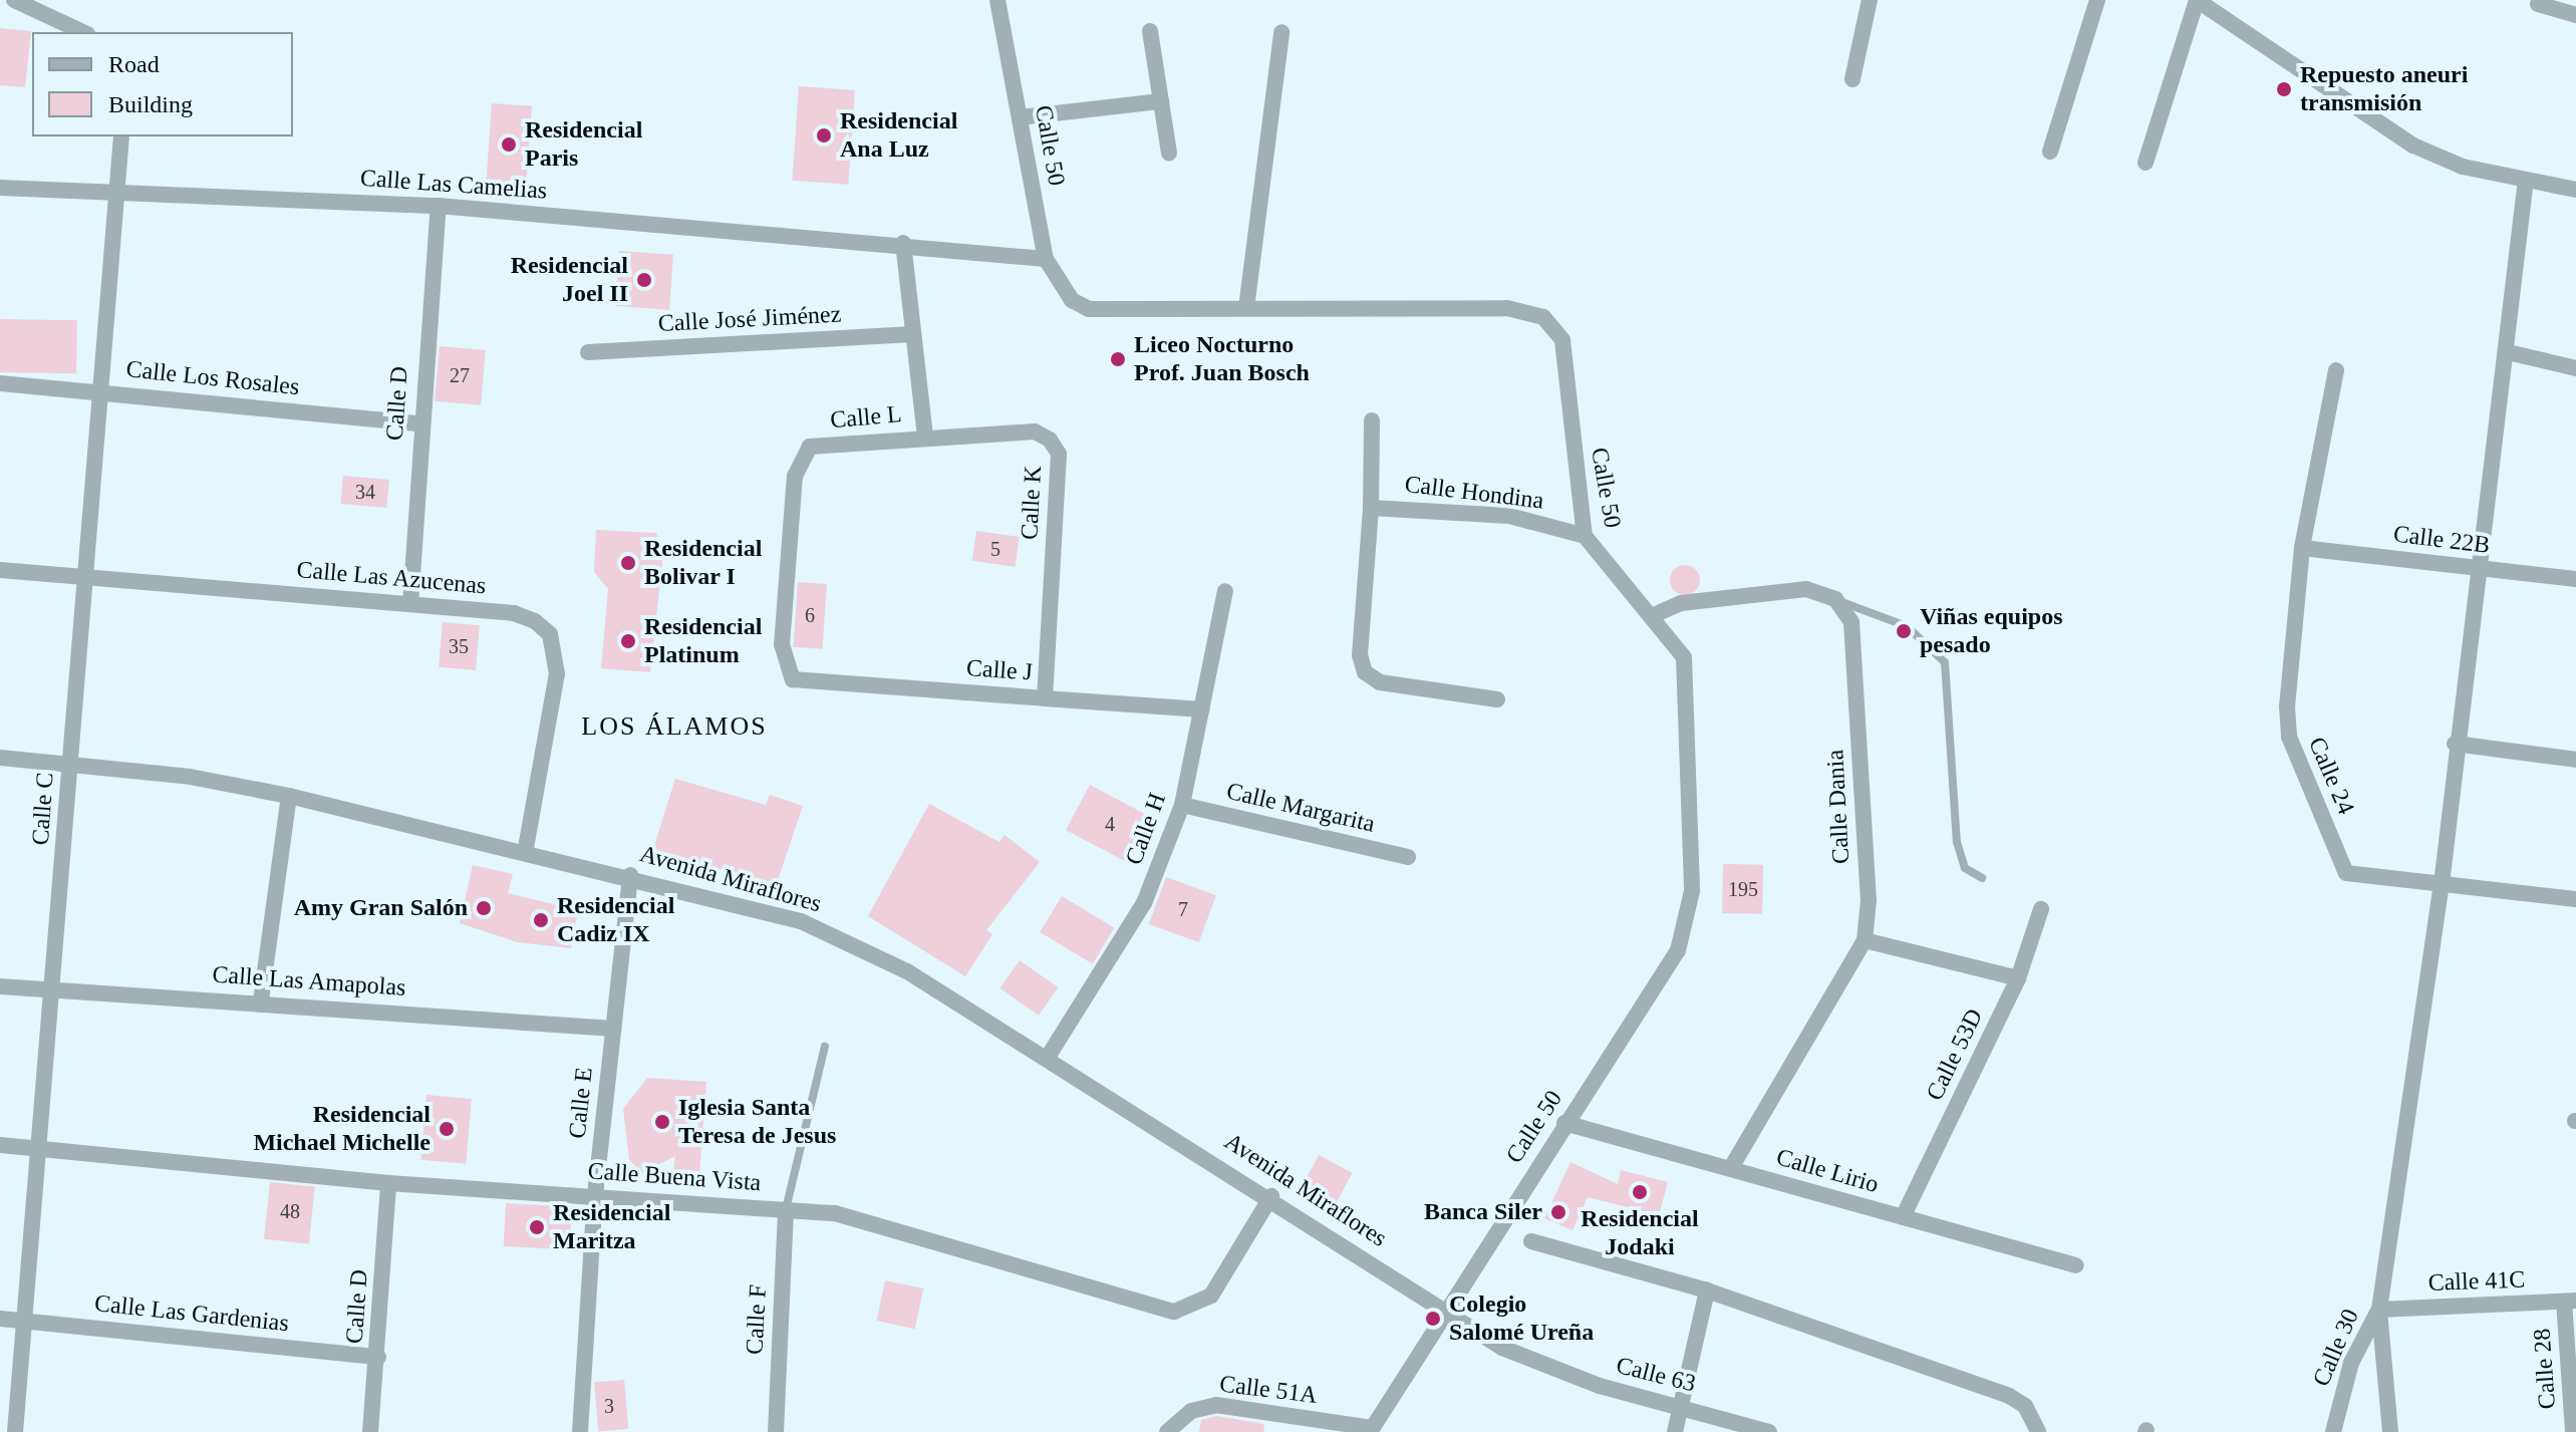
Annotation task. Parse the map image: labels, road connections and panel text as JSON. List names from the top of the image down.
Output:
{
  "streets": {
    "street": [
      "Calle 50",
      "Calle Las Camelias",
      "Calle José Jiménez",
      "Calle Los Rosales",
      "Calle D",
      "Calle L",
      "Calle Hondina",
      "Calle K",
      "Calle 22B",
      "Calle Las Azucenas",
      "Calle J",
      "Calle 24",
      "Calle Dania",
      "Calle Margarita",
      "Calle C",
      "Calle H",
      "Avenida Miraflores",
      "Calle Las Amapolas",
      "Calle 53D",
      "Calle E",
      "Calle Lirio",
      "Calle Buena Vista",
      "Calle 41C",
      "Calle Las Gardenias",
      "Calle F",
      "Calle 30",
      "Calle 28",
      "Calle 63",
      "Calle 51A"
    ]
  },
  "crossings": [
    ["Calle 50", "Calle Las Camelias"],
    ["Calle 50", "Calle Hondina"],
    ["Calle 50", "Avenida Miraflores"],
    ["Calle 50", "Calle Lirio"],
    ["Calle 50", "Calle 63"],
    ["Calle 50", "Calle 51A"],
    ["Calle Las Camelias", "Calle D"],
    ["Calle Las Camelias", "Calle C"],
    ["Calle Los Rosales", "Calle D"],
    ["Calle Los Rosales", "Calle C"],
    ["Calle D", "Calle Las Azucenas"],
    ["Calle D", "Calle Buena Vista"],
    ["Calle D", "Calle Las Gardenias"],
    ["Calle L", "Calle K"],
    ["Calle L", "Calle J"],
    ["Calle K", "Calle J"],
    ["Calle 22B", "Calle 24"],
    ["Calle Las Azucenas", "Calle C"],
    ["Calle Las Azucenas", "Avenida Miraflores"],
    ["Calle J", "Calle H"],
    ["Calle Dania", "Calle Lirio"],
    ["Calle Margarita", "Calle H"],
    ["Calle C", "Avenida Miraflores"],
    ["Calle C", "Calle Las Amapolas"],
    ["Calle C", "Calle Buena Vista"],
    ["Calle C", "Calle Las Gardenias"],
    ["Calle H", "Avenida Miraflores"],
    ["Avenida Miraflores", "Calle E"],
    ["Avenida Miraflores", "Calle Buena Vista"],
    ["Avenida Miraflores", "Calle 63"],
    ["Calle Las Amapolas", "Calle E"],
    ["Calle 53D", "Calle Lirio"],
    ["Calle E", "Calle Buena Vista"],
    ["Calle Buena Vista", "Calle F"],
    ["Calle 41C", "Calle 30"],
    ["Calle 41C", "Calle 28"]
  ],
  "districts": ["LOS ÁLAMOS"],
  "places": [
    "Repuesto aneuri transmisión",
    "Residencial Ana Luz",
    "Residencial Paris",
    "Residencial Joel II",
    "Liceo Nocturno Prof. Juan Bosch",
    "Residencial Bolivar I",
    "Viñas equipos pesado",
    "Residencial Platinum",
    "Amy Gran Salón",
    "Residencial Cadiz IX",
    "Iglesia Santa Teresa de Jesus",
    "Residencial Michael Michelle",
    "Residencial Jodaki",
    "Banca Siler",
    "Residencial Maritza",
    "Colegio Salomé Ureña"
  ],
  "house_numbers": [
    "27",
    "34",
    "5",
    "6",
    "35",
    "4",
    "195",
    "7",
    "48",
    "3"
  ],
  "legend": ["Road", "Building"]
}
